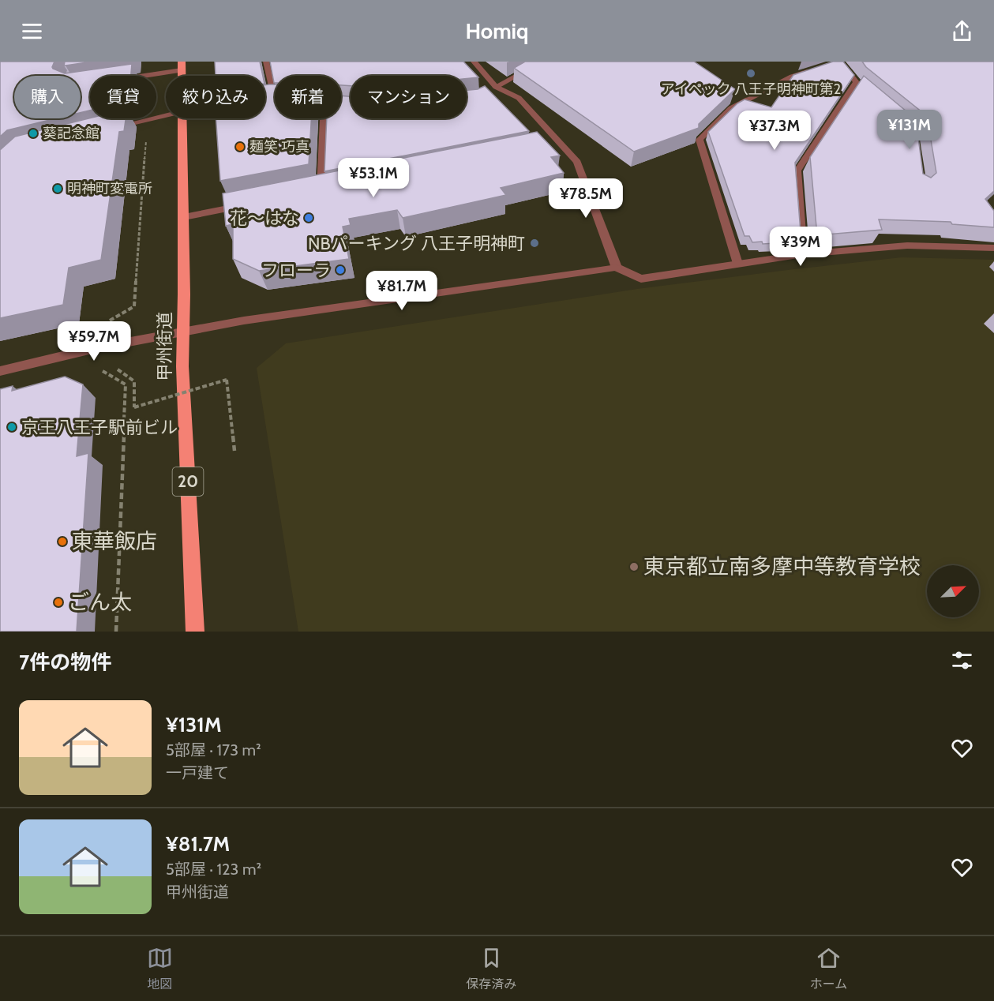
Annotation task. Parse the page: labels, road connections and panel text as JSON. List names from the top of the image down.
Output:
{
  "streets": {
    "highway": ["甲州街道", "20"]
  },
  "places": [
    "アイペック 八王子明神町第2",
    "葵記念館",
    "麺笑 巧真",
    "明神町変電所",
    "花～はな",
    "NBパーキング 八王子明神町",
    "フローラ",
    "京王八王子駅前ビル",
    "東華飯店",
    "東京都立南多摩中等教育学校",
    "ごん太"
  ],
  "north": "top right",
  "page": {
    "header": "Homiq",
    "chip": [
      "購入",
      "賃貸",
      "絞り込み",
      "新着",
      "マンション"
    ],
    "price": [
      "¥131M",
      "¥37.3M",
      "¥53.1M",
      "¥78.5M",
      "¥39M",
      "¥81.7M",
      "¥59.7M"
    ],
    "heading": "7件の物件",
    "list": [
      {
        "name": "¥131M",
        "note": "5部屋 · 173 m² · 一戸建て"
      },
      {
        "name": "¥81.7M",
        "note": "5部屋 · 123 m² · 甲州街道"
      }
    ],
    "tabs": ["地図", "保存済み", "ホーム"]
  }
}
